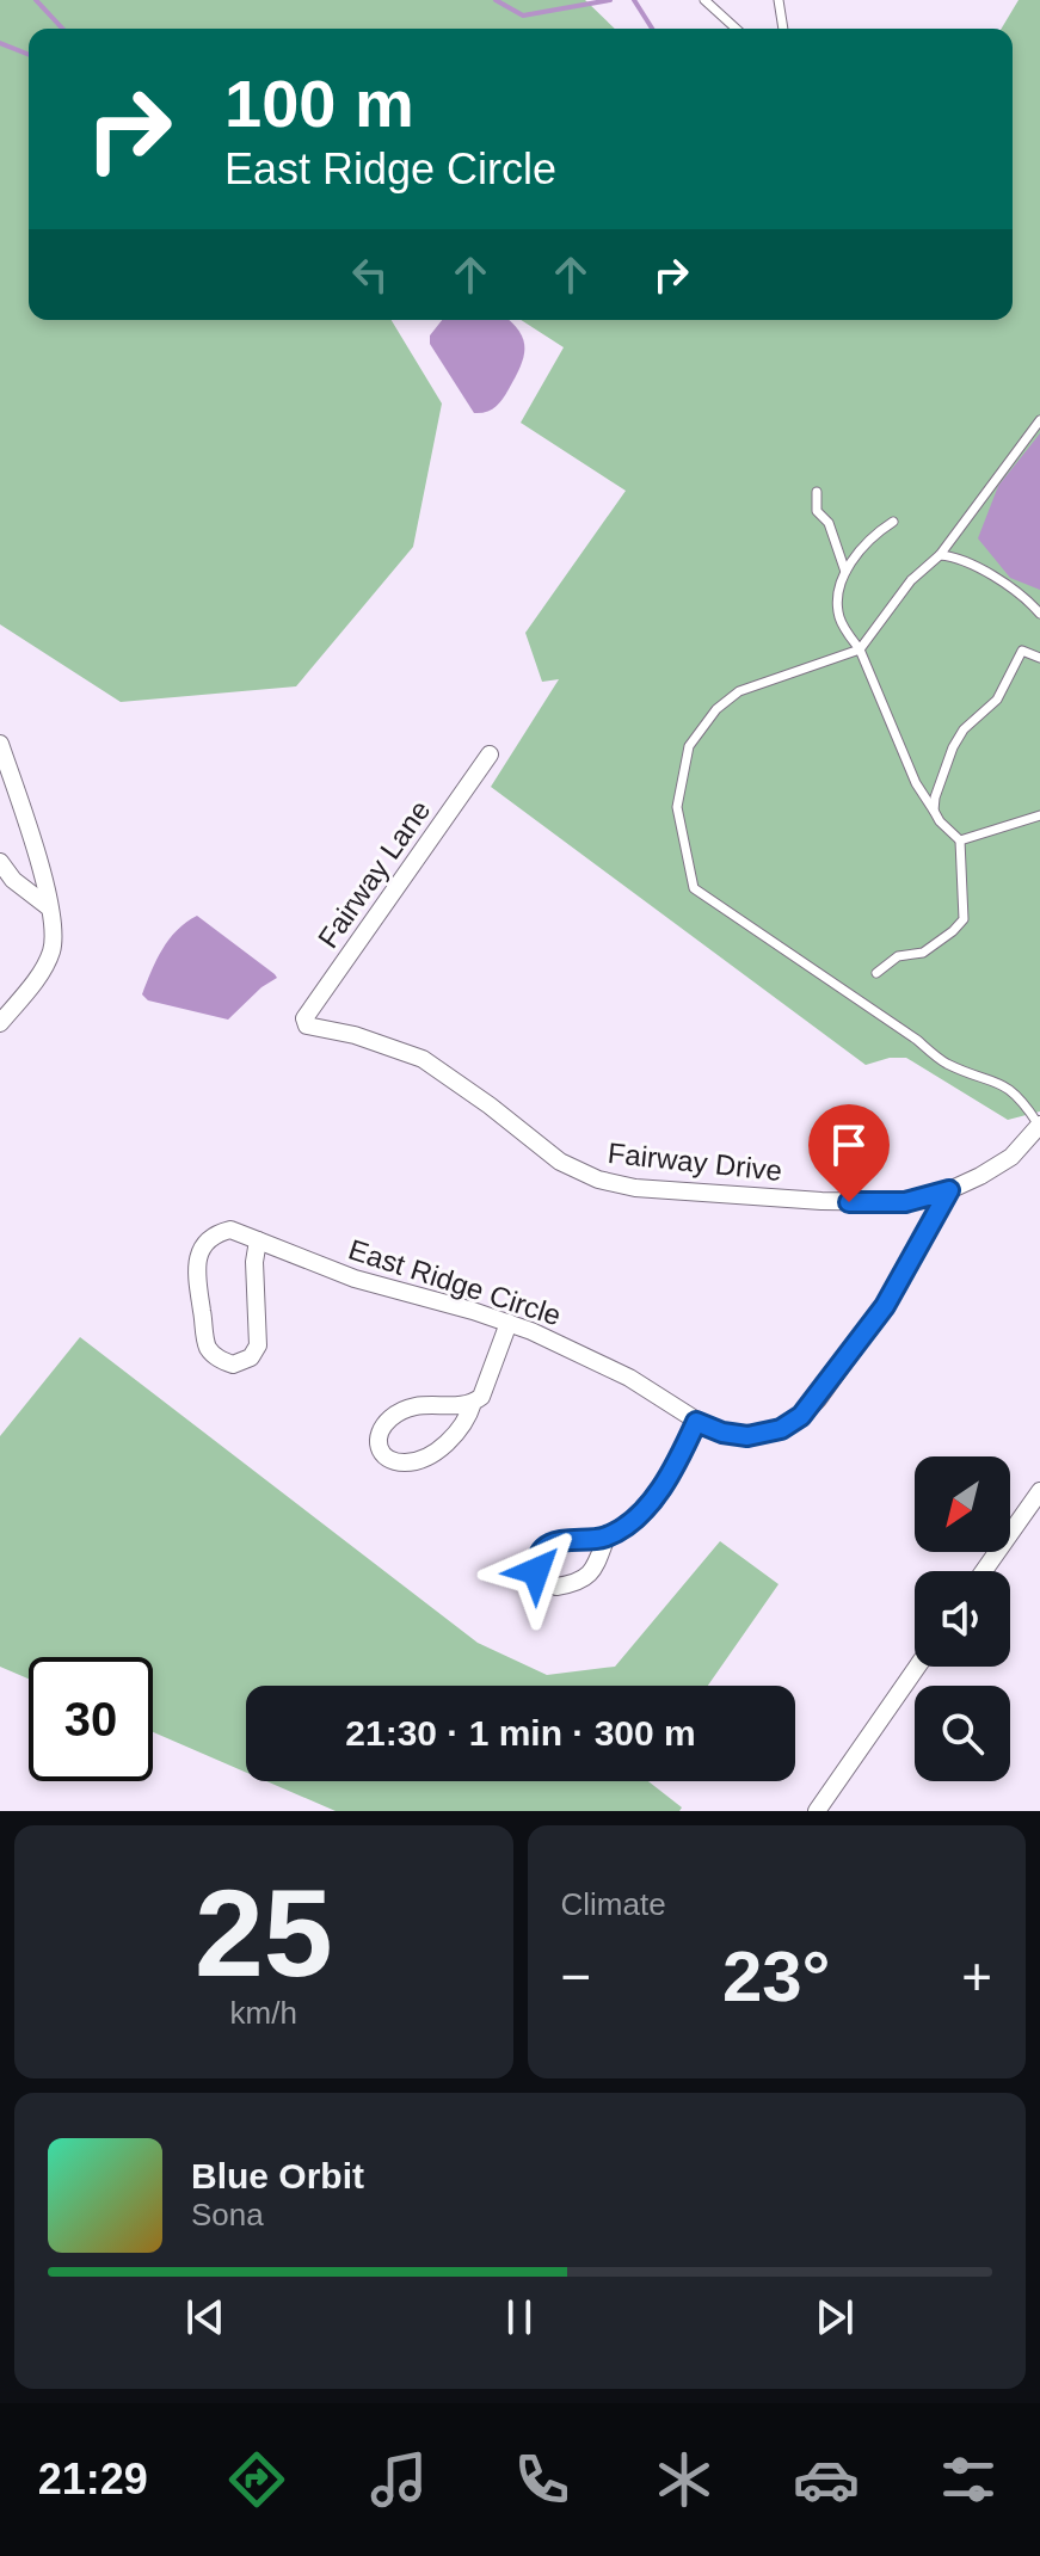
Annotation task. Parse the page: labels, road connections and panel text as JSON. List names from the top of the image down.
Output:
{
  "streets": {
    "street": ["Fairway Lane", "Fairway Drive", "East Ridge Circle"]
  },
  "crossings": [
    ["Fairway Lane", "Fairway Drive"],
    ["Fairway Drive", "East Ridge Circle"]
  ],
  "north": "bottom left",
  "page": {
    "turn": ["100 m", "East Ridge Circle"],
    "limit": "30",
    "trip": "21:30 · 1 min · 300 m",
    "tile": [
      ["25", "km/h"],
      "Climate"
    ],
    "heat": ["−", "23°", "+"],
    "song": ["Blue Orbit", "Sona"],
    "tabs": "21:29"
  }
}
